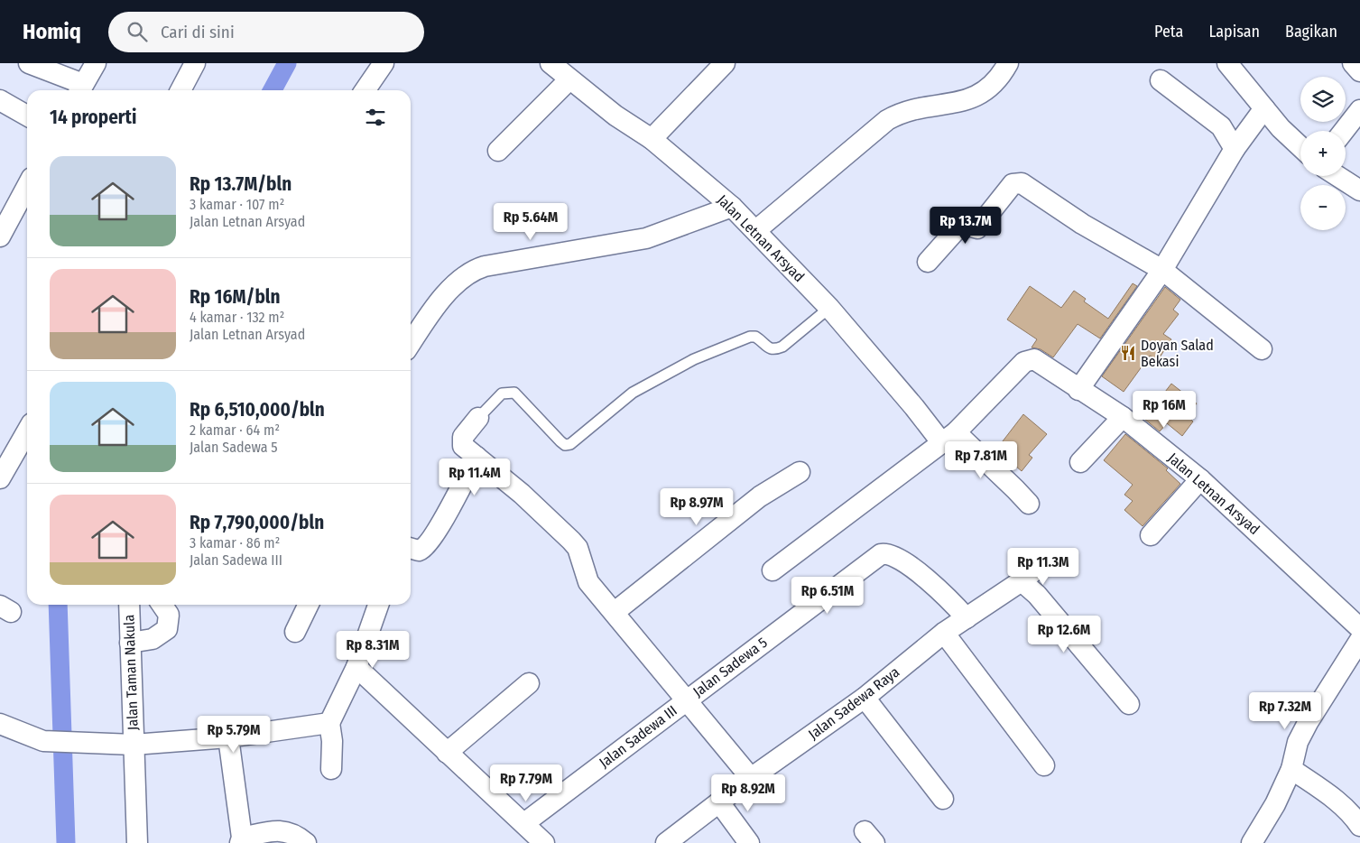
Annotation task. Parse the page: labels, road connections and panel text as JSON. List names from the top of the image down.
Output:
{
  "streets": {
    "street": [
      "Jalan Letnan Arsyad",
      "Jalan Sadewa 5",
      "Jalan Taman Nakula",
      "Jalan Sadewa Raya",
      "Jalan Sadewa III"
    ]
  },
  "crossings": [
    ["Jalan Sadewa 5", "Jalan Sadewa Raya"],
    ["Jalan Sadewa 5", "Jalan Sadewa III"]
  ],
  "places": {
    "restaurant": ["Doyan Salad Bekasi"]
  },
  "page": {
    "header": "Homiq",
    "search": "Cari di sini",
    "nav": ["Peta", "Lapisan", "Bagikan"],
    "map_buttons": ["+", "−"],
    "heading": "14 properti",
    "list": [
      {
        "name": "Rp 13.7M/bln",
        "note": "3 kamar · 107 m² · Jalan Letnan Arsyad"
      },
      {
        "name": "Rp 16M/bln",
        "note": "4 kamar · 132 m² · Jalan Letnan Arsyad"
      },
      {
        "name": "Rp 6,510,000/bln",
        "note": "2 kamar · 64 m² · Jalan Sadewa 5"
      },
      {
        "name": "Rp 7,790,000/bln",
        "note": "3 kamar · 86 m² · Jalan Sadewa III"
      }
    ],
    "price": [
      "Rp 5.64M",
      "Rp 13.7M",
      "Rp 16M",
      "Rp 7.81M",
      "Rp 11.4M",
      "Rp 8.97M",
      "Rp 11.3M",
      "Rp 6.51M",
      "Rp 12.6M",
      "Rp 8.31M",
      "Rp 7.32M",
      "Rp 5.79M",
      "Rp 7.79M",
      "Rp 8.92M"
    ]
  }
}
